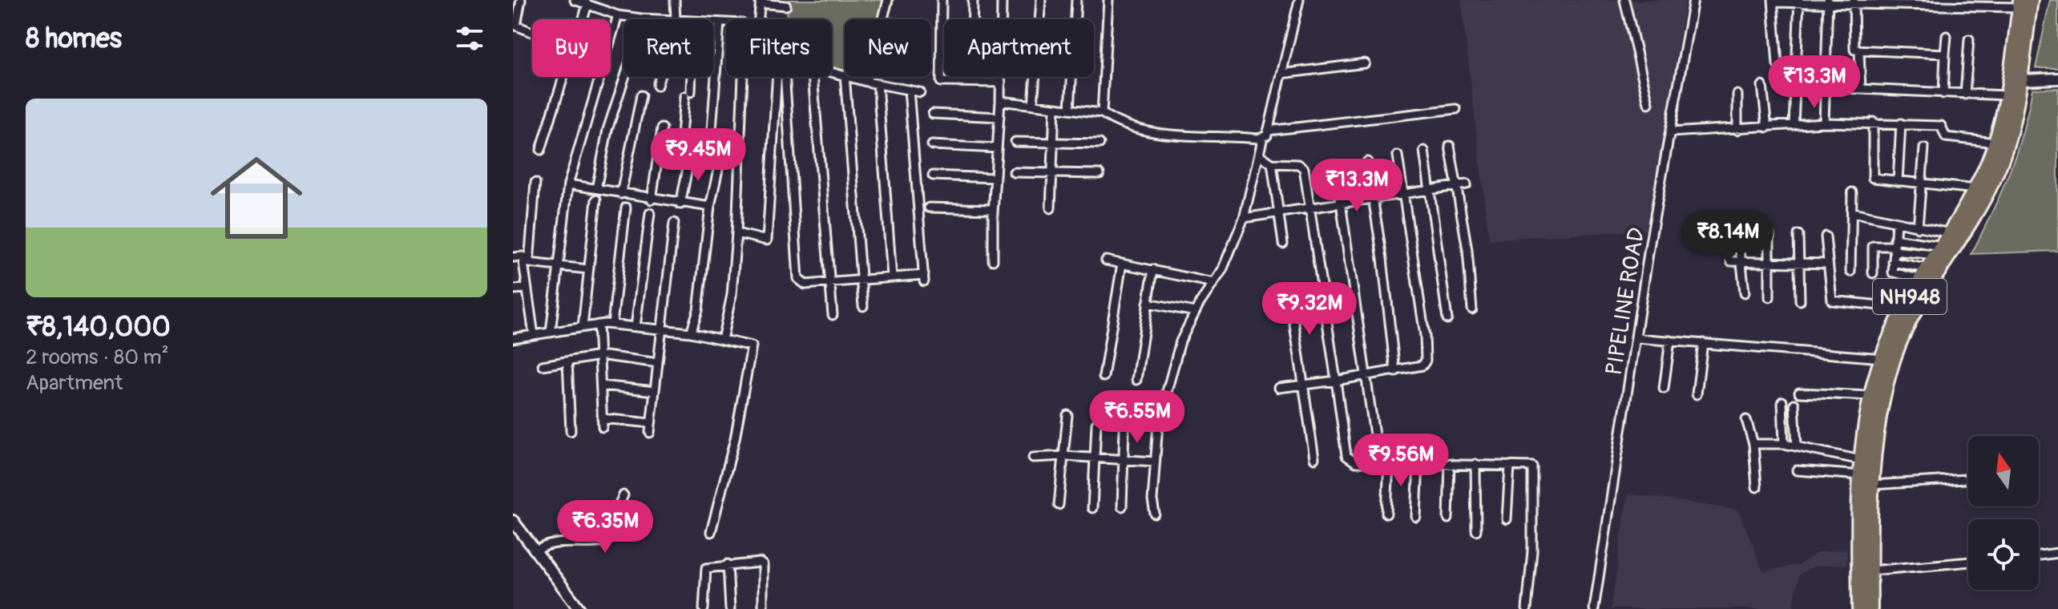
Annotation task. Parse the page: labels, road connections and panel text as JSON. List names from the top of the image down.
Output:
{
  "streets": {
    "highway": ["NH948"],
    "street": ["PIPELINE ROAD"]
  },
  "north": "top",
  "page": {
    "heading": "8 homes",
    "chip": [
      "Buy",
      "Rent",
      "Filters",
      "New",
      "Apartment"
    ],
    "price": [
      "₹13.3M",
      "₹9.45M",
      "₹13.3M",
      "₹8.14M",
      "₹9.32M",
      "₹6.55M",
      "₹9.56M",
      "₹6.35M"
    ],
    "list": [
      {
        "name": "₹8,140,000",
        "note": "2 rooms · 80 m² · Apartment"
      }
    ]
  }
}
